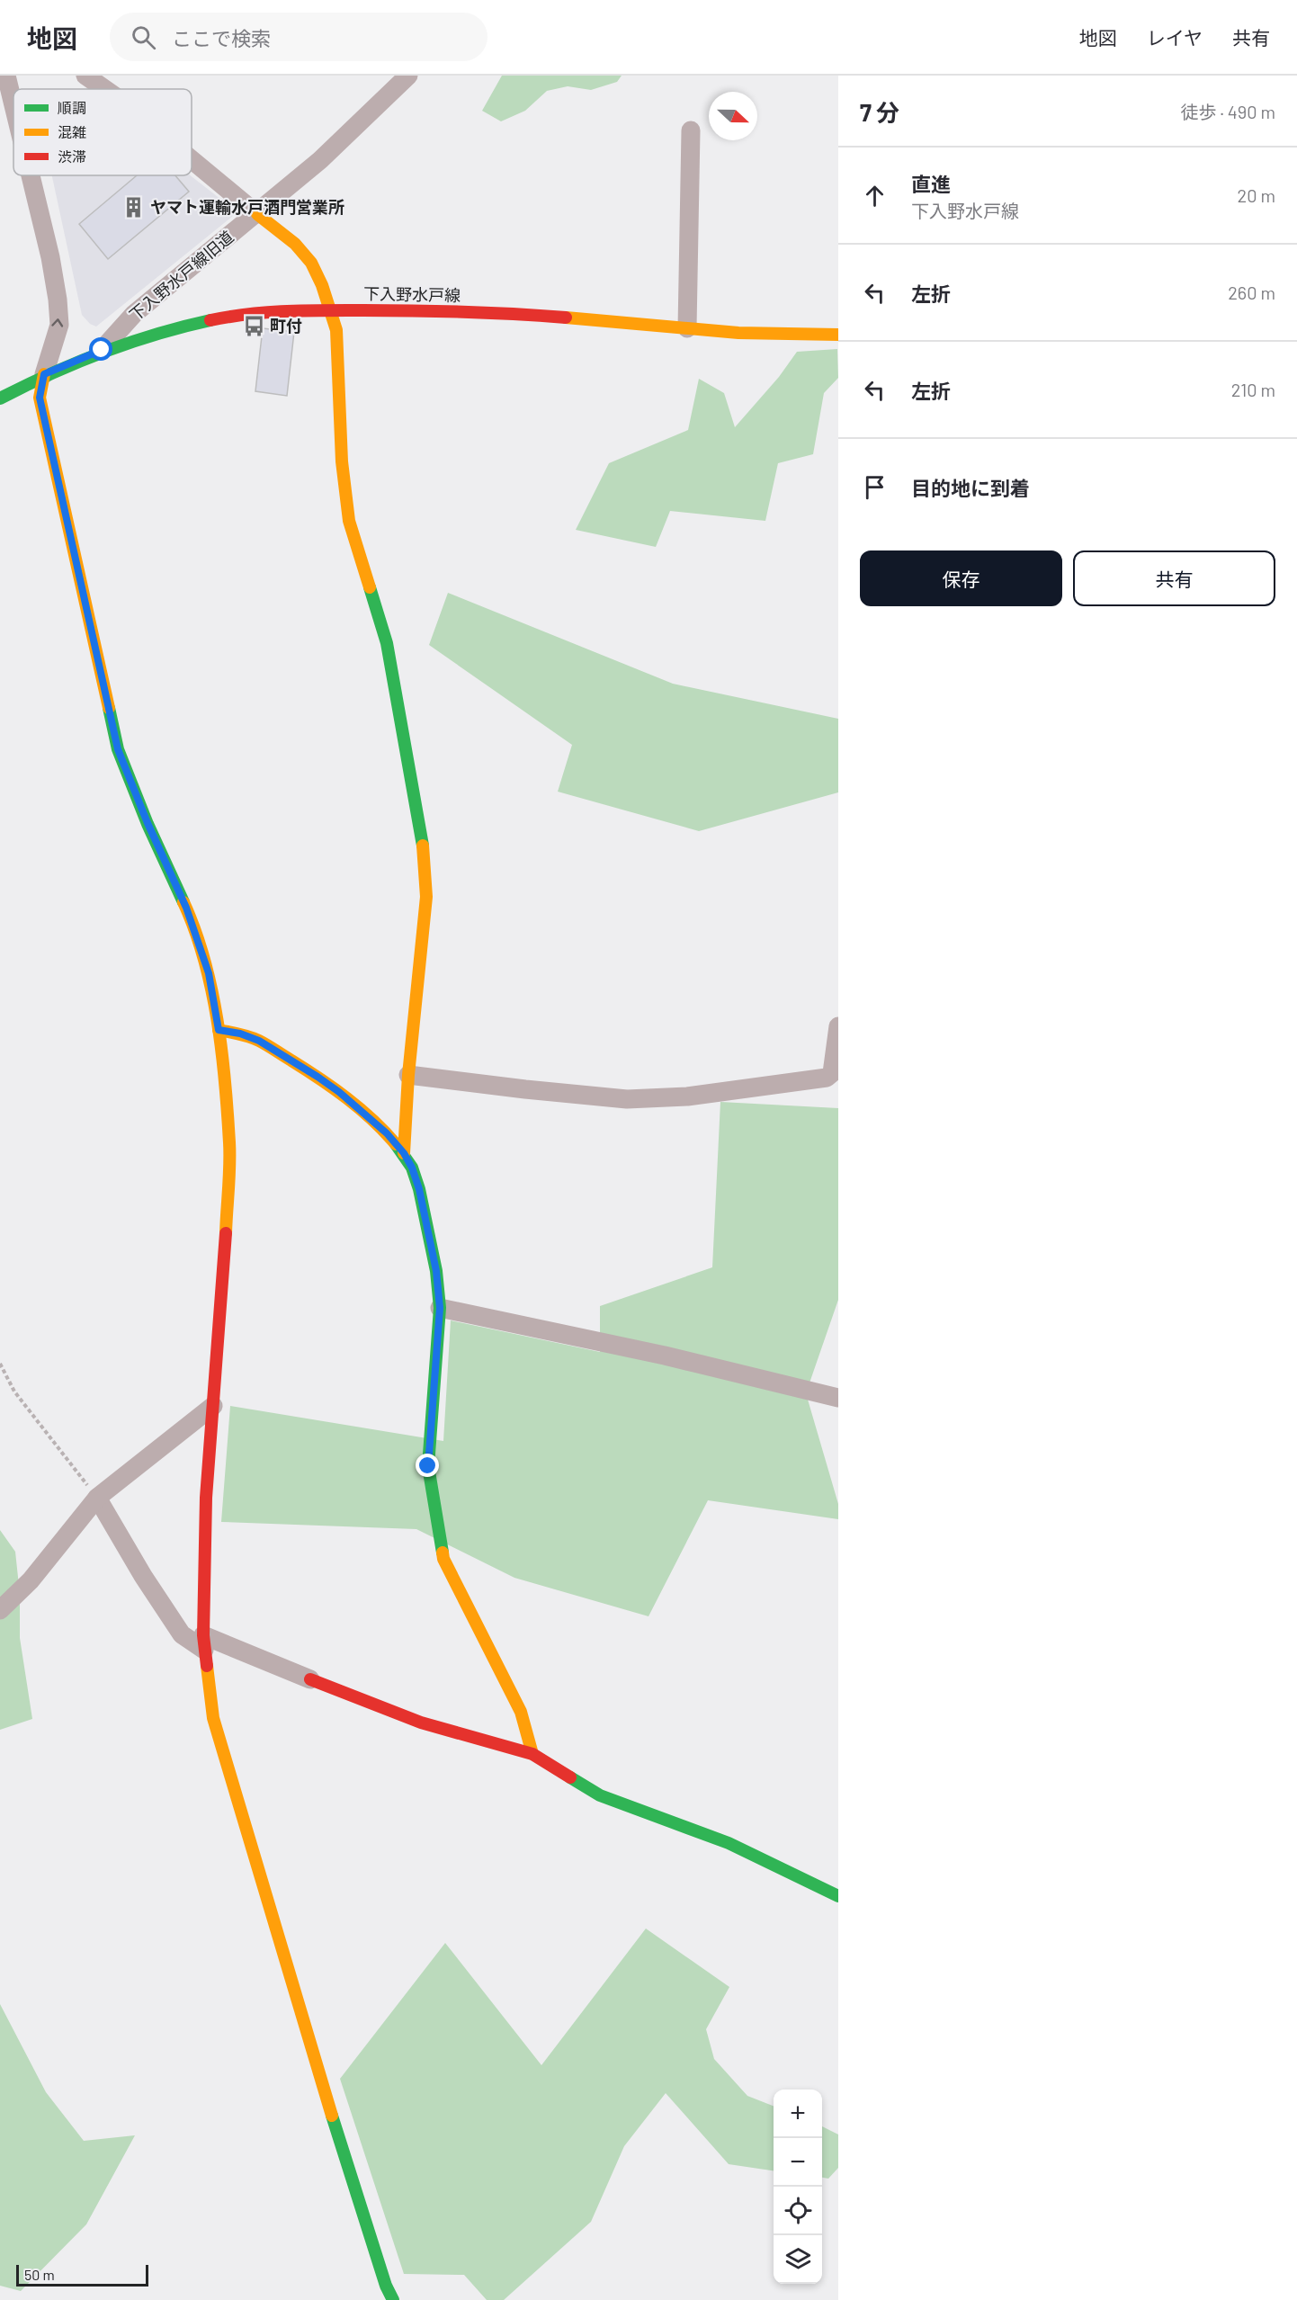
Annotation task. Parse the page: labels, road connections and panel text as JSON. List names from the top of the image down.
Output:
{
  "streets": {
    "street": ["下入野水戸線旧道", "下入野水戸線"]
  },
  "crossings": [
    ["下入野水戸線旧道", "下入野水戸線"]
  ],
  "places": {
    "building": ["ヤマト運輸水戸酒門営業所"],
    "bus stop": ["町付"]
  },
  "legend": ["順調", "混雑", "渋滞"],
  "scale_bar": "50 m",
  "north": "right",
  "page": {
    "header": "地図",
    "search": "ここで検索",
    "nav": ["地図", "レイヤ", "共有"],
    "heading": ["7 分", "徒歩 · 490 m"],
    "list": [
      ["直進", "下入野水戸線", "20 m"],
      ["左折", "260 m"],
      ["左折", "210 m"],
      "目的地に到着"
    ],
    "buttons": ["保存", "共有"],
    "map_buttons": ["+", "−"],
    "scale": "50 m"
  }
}
